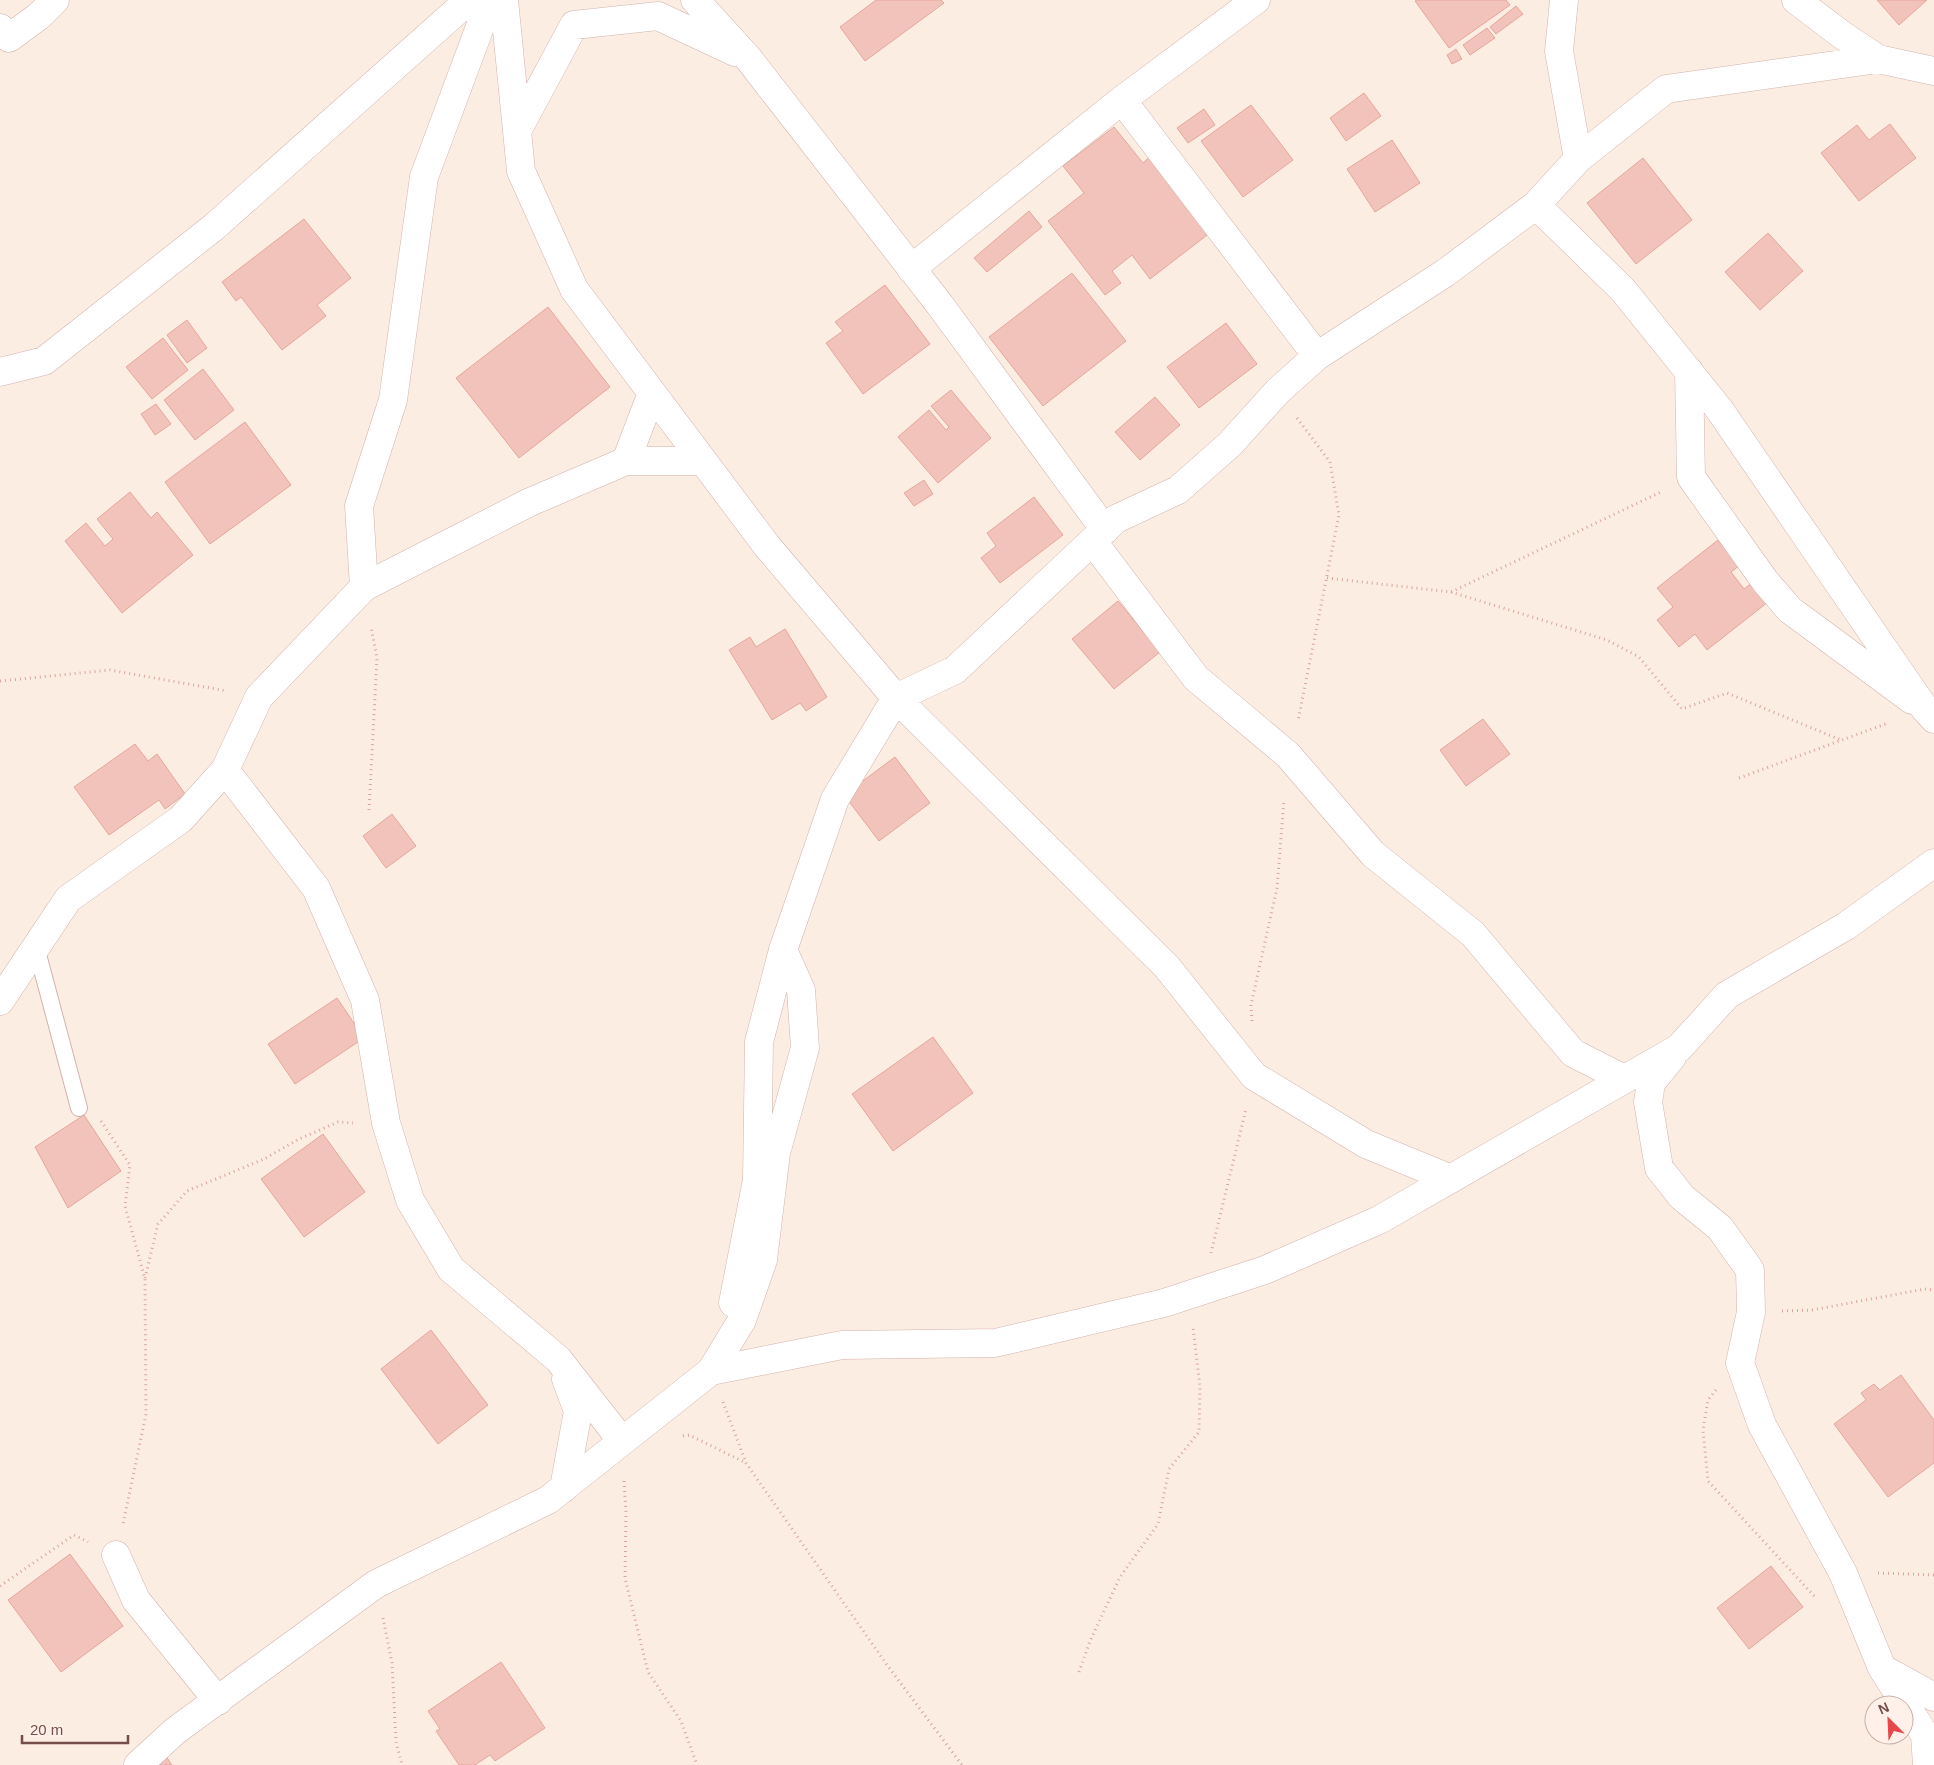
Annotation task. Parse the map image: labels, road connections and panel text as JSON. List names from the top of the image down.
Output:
{
  "scale_bar": "20 m",
  "north": "top left"
}
